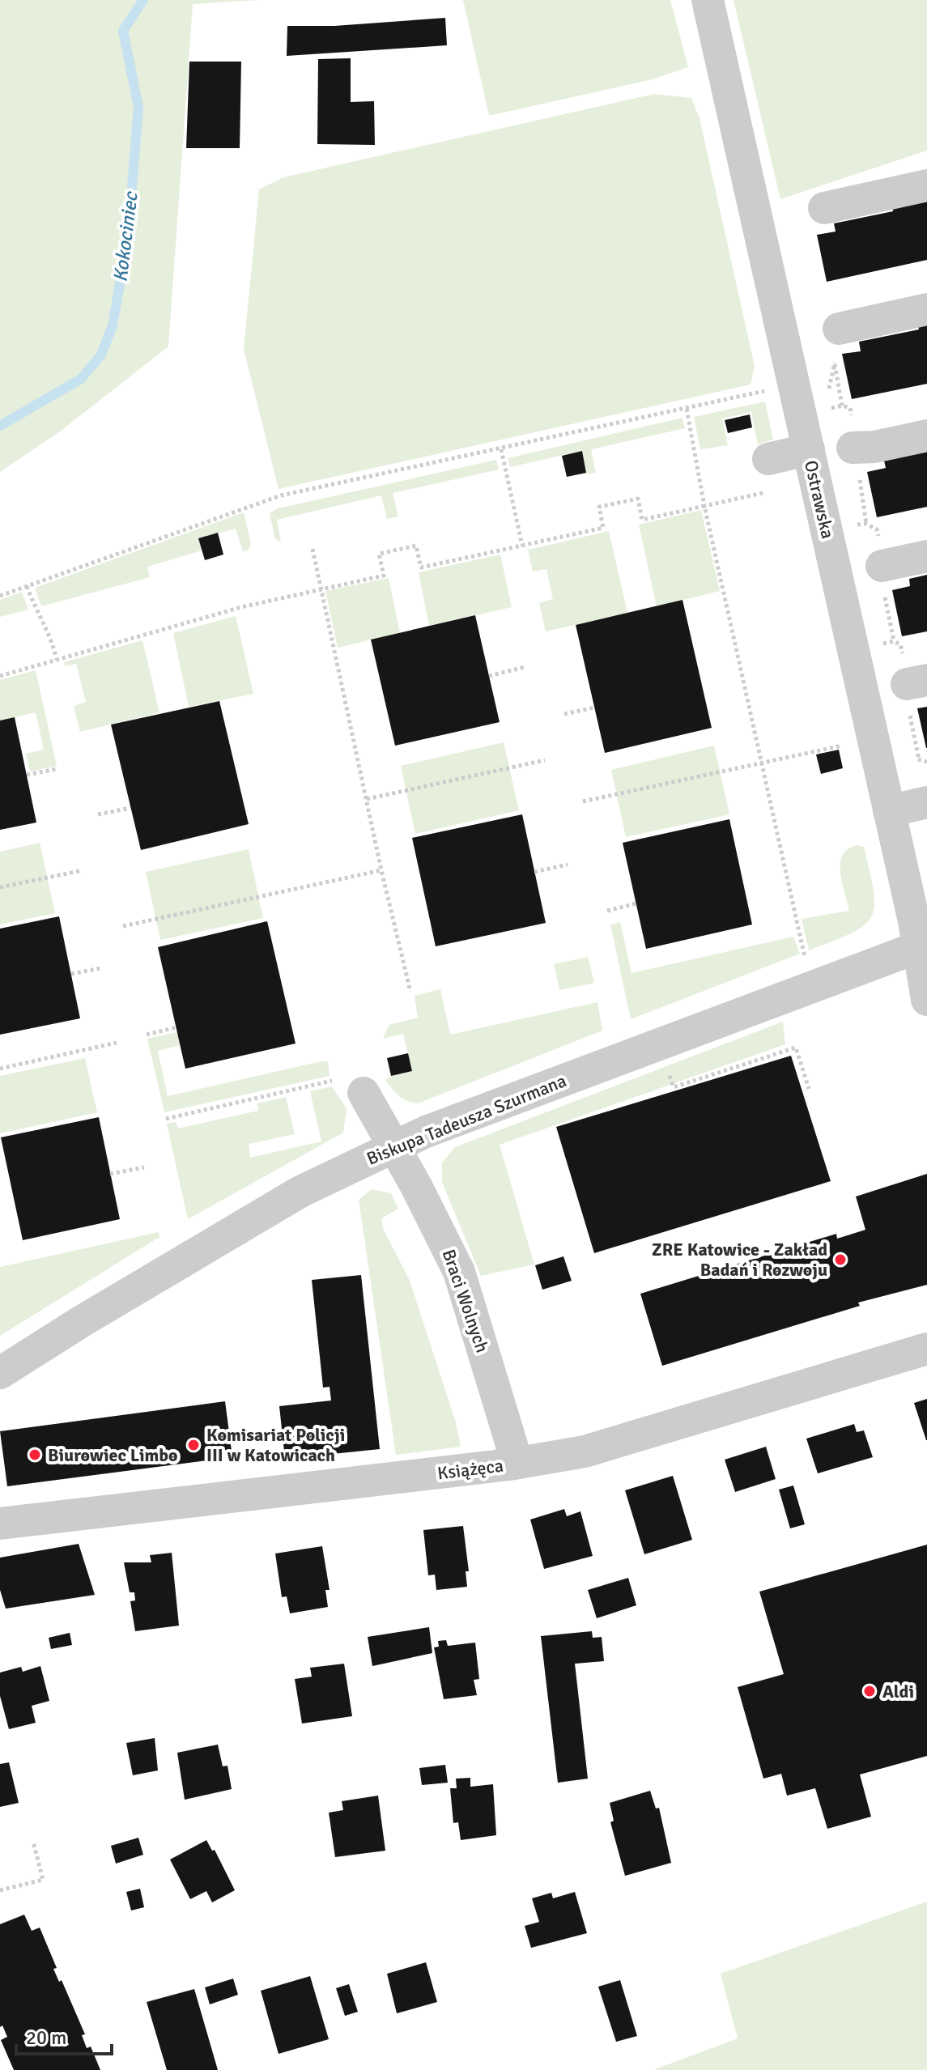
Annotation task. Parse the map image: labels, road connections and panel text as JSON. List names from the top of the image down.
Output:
{
  "streets": {
    "street": [
      "Ostrawska",
      "Biskupa Tadeusza Szurmana",
      "Braci Wolnych",
      "Książęca"
    ]
  },
  "crossings": [
    ["Ostrawska", "Biskupa Tadeusza Szurmana"],
    ["Biskupa Tadeusza Szurmana", "Braci Wolnych"],
    ["Braci Wolnych", "Książęca"]
  ],
  "water": ["Kokociniec"],
  "places": [
    "ZRE Katowice - Zakład Badań i Rozwoju",
    "Komisariat Policji III w Katowicach",
    "Biurowiec Limbo",
    "Aldi"
  ],
  "scale_bar": "20 m"
}
